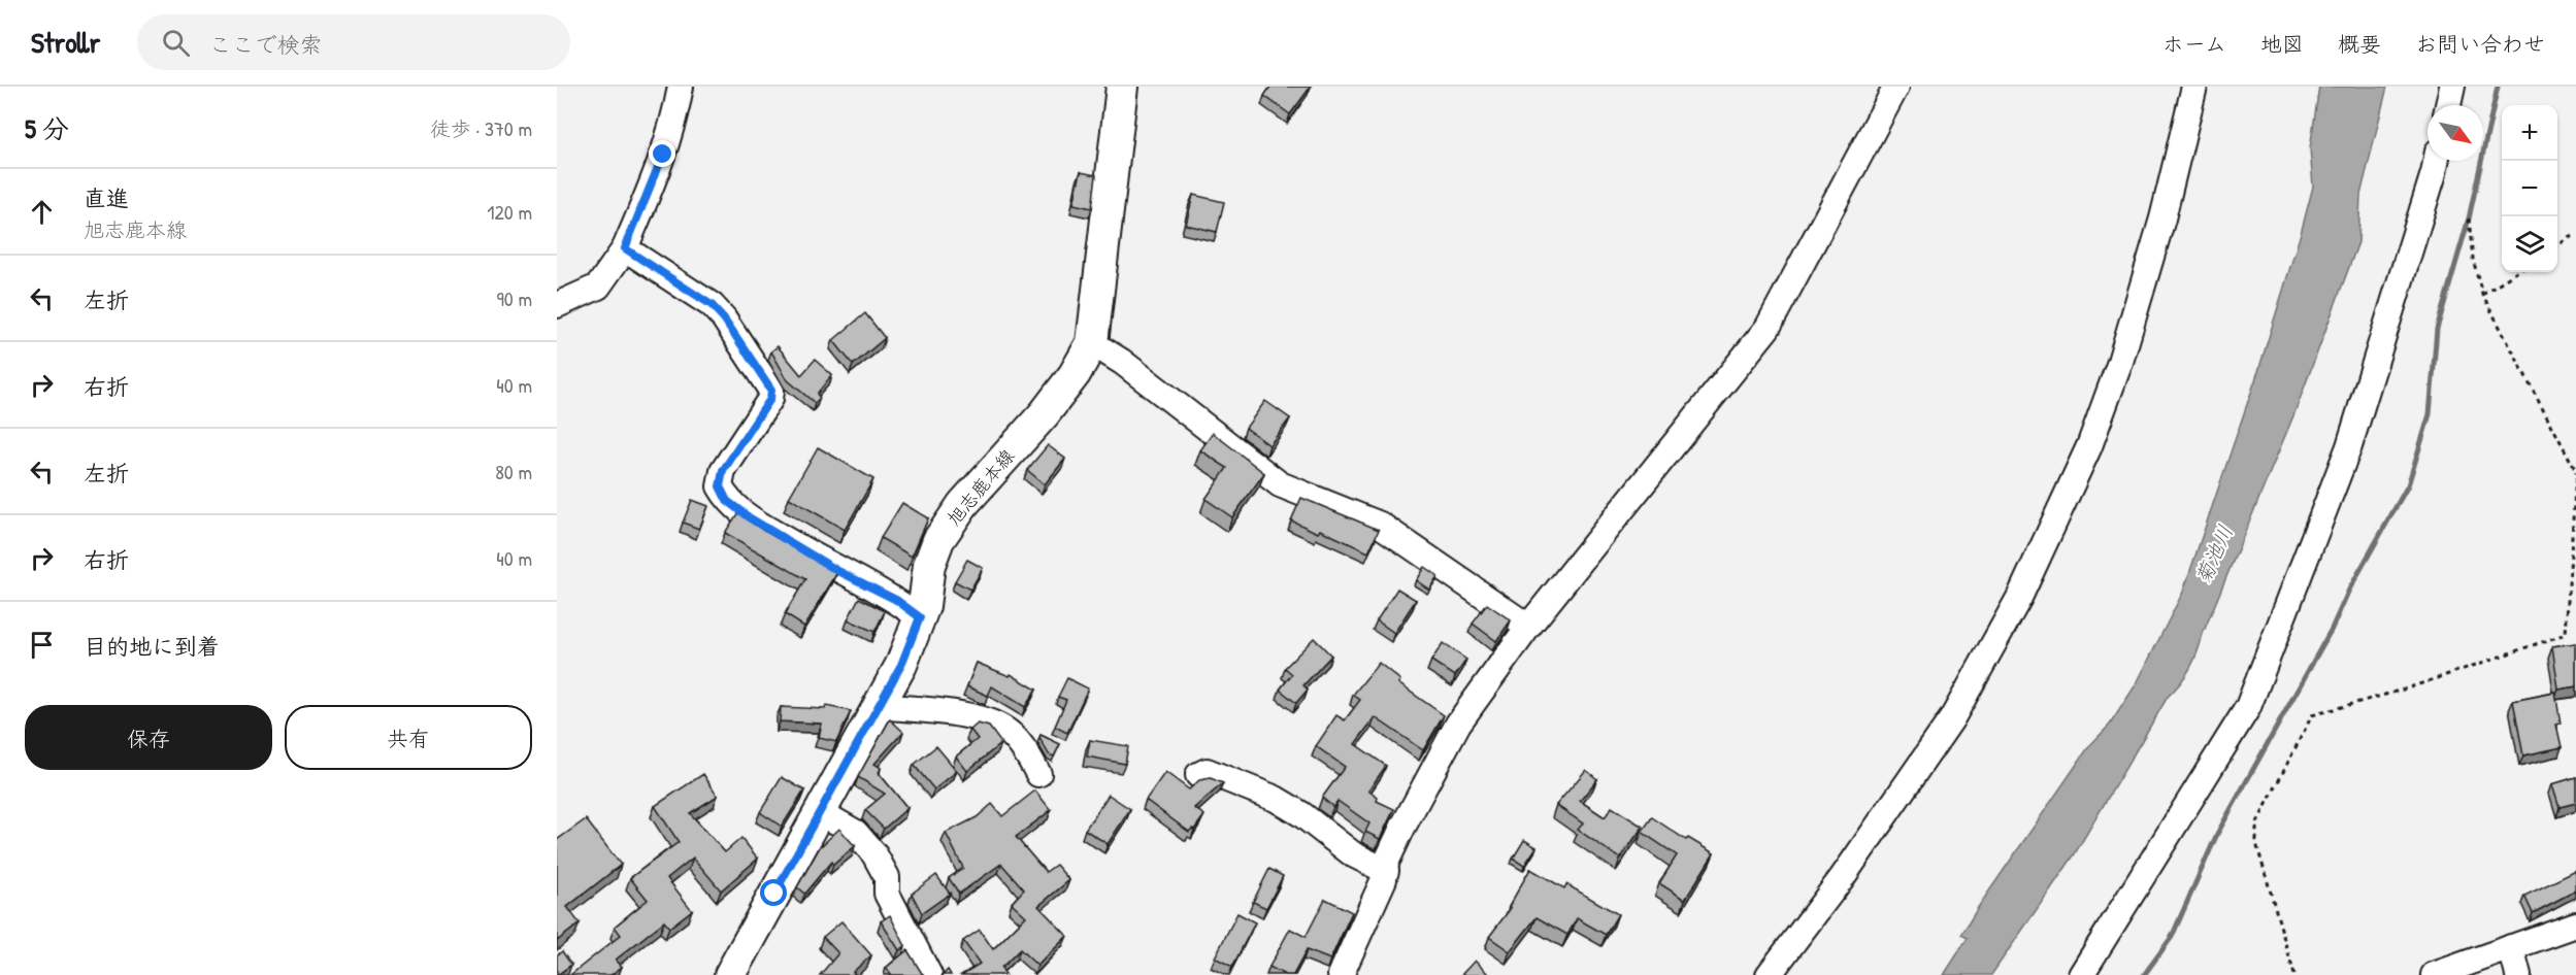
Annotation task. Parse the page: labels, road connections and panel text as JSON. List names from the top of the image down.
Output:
{
  "streets": {
    "main road": ["旭志鹿本線"]
  },
  "water": ["菊池川"],
  "north": "bottom right",
  "page": {
    "header": "Strollr",
    "search": "ここで検索",
    "nav": [
      "ホーム",
      "地図",
      "概要",
      "お問い合わせ"
    ],
    "heading": ["5 分", "徒歩 · 370 m"],
    "map_buttons": ["+", "−"],
    "list": [
      ["直進", "旭志鹿本線", "120 m"],
      ["左折", "90 m"],
      ["右折", "40 m"],
      ["左折", "80 m"],
      ["右折", "40 m"],
      "目的地に到着"
    ],
    "buttons": ["保存", "共有"]
  }
}
